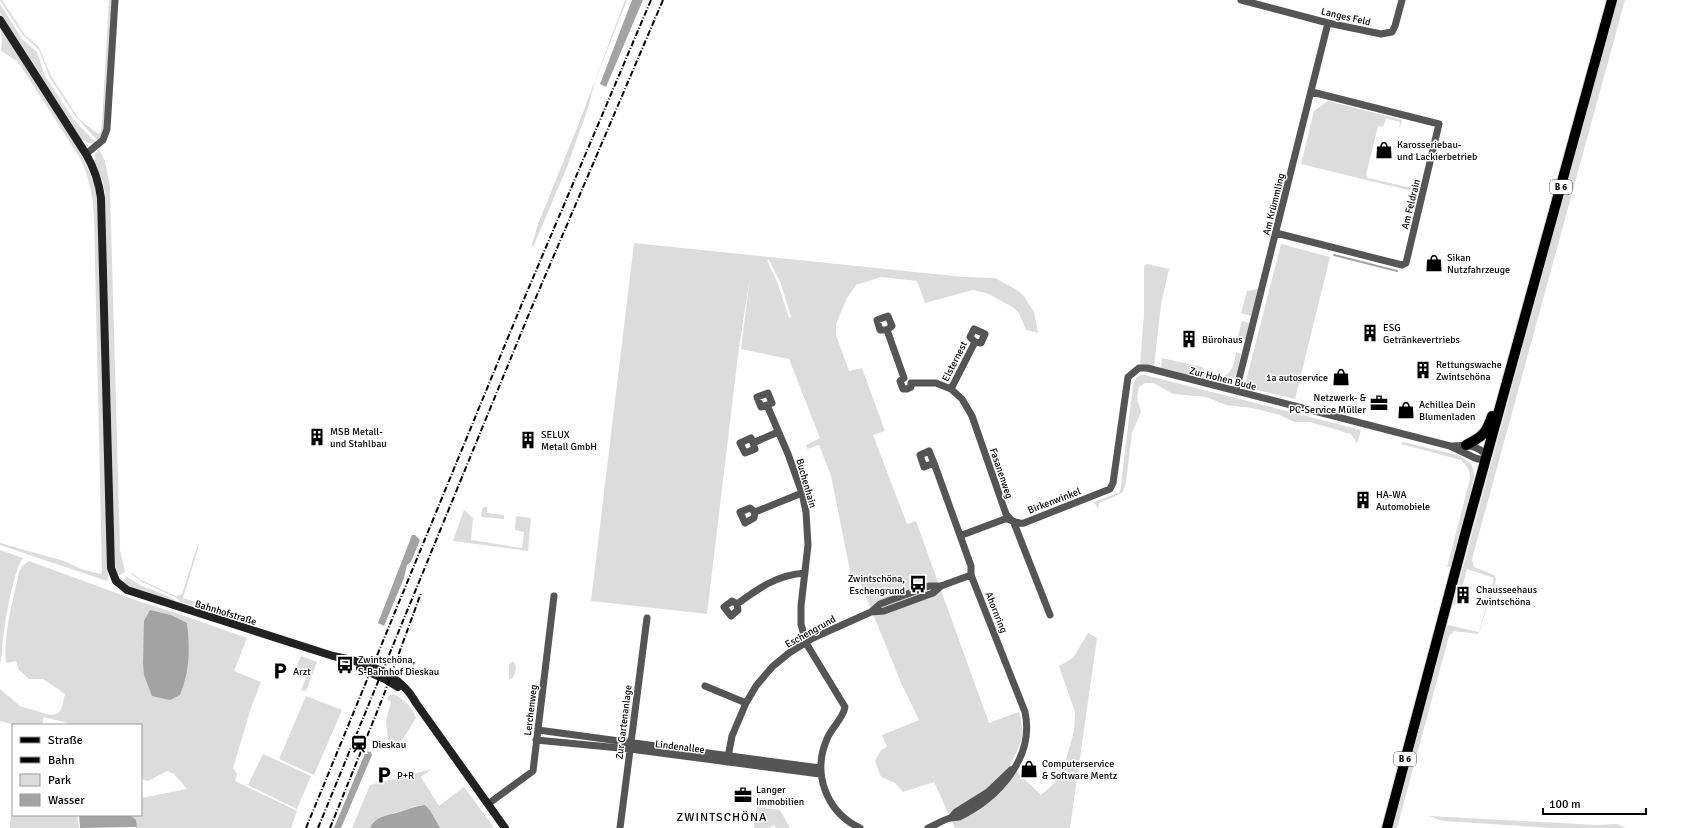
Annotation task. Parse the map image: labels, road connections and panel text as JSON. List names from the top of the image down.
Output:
{
  "streets": {
    "main road": ["B 6"],
    "street": [
      "Langes Feld",
      "Am Krümmling",
      "Am Feldrain",
      "Elsternest",
      "Zur Hohen Bude",
      "Fasanenweg",
      "Buchenhain",
      "Birkenwinkel",
      "Bahnhofstraße",
      "Ahornring",
      "Eschengrund",
      "Lerchenweg",
      "Zur Gartenanlage",
      "Lindenallee"
    ]
  },
  "crossings": [
    ["Langes Feld", "Am Krümmling"],
    ["B 6", "Zur Hohen Bude"],
    ["Am Krümmling", "Am Feldrain"],
    ["Am Krümmling", "Zur Hohen Bude"],
    ["Elsternest", "Fasanenweg"],
    ["Zur Hohen Bude", "Birkenwinkel"],
    ["Fasanenweg", "Birkenwinkel"],
    ["Buchenhain", "Eschengrund"],
    ["Birkenwinkel", "Ahornring"],
    ["Bahnhofstraße", "Lerchenweg"],
    ["Ahornring", "Eschengrund"],
    ["Eschengrund", "Lindenallee"],
    ["Lerchenweg", "Lindenallee"],
    ["Zur Gartenanlage", "Lindenallee"]
  ],
  "districts": ["ZWINTSCHÖNA"],
  "places": {
    "shop": [
      "Karosseriebau- und Lackierbetrieb",
      "Sikan Nutzfahrzeuge",
      "1a autoservice",
      "Achillea Dein Blumenladen",
      "Computerservice & Software Mentz"
    ],
    "building": [
      "ESG Getränkevertriebs",
      "Bürohaus",
      "Rettungswache Zwintschöna",
      "MSB Metall- und Stahlbau",
      "SELUX Metall GmbH",
      "HA-WA Automobiele",
      "Chausseehaus Zwintschöna"
    ],
    "office": ["Netzwerk- & PC-Service Müller", "Langer Immobilien"],
    "bus stop": ["Zwintschöna, Eschengrund", "Zwintschöna, S-Bahnhof Dieskau"],
    "parking": ["Arzt", "P+R"],
    "station": ["Dieskau"]
  },
  "legend": [
    "Straße",
    "Bahn",
    "Park",
    "Wasser"
  ],
  "scale_bar": "100 m"
}
